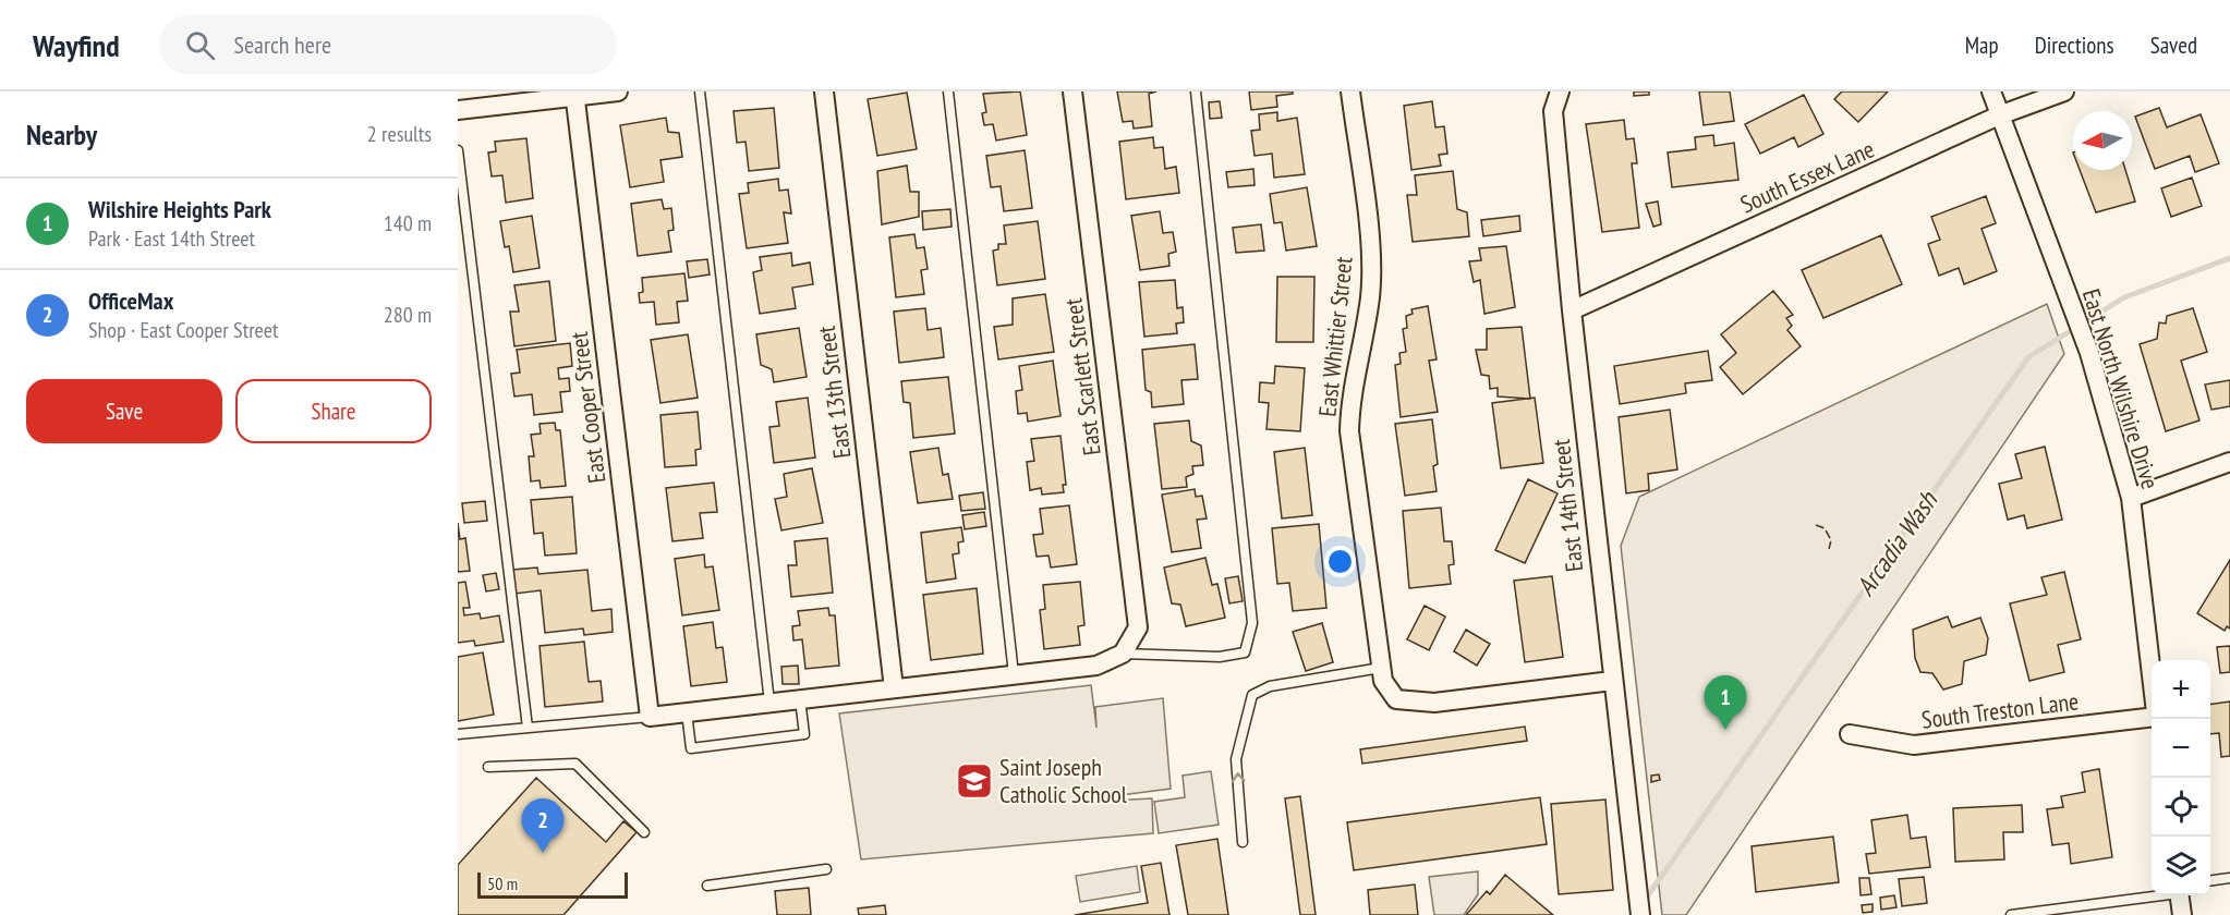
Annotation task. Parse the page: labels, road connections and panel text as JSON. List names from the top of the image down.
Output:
{
  "streets": {
    "street": [
      "South Essex Lane",
      "East Whittier Street",
      "East Scarlett Street",
      "East North Wilshire Drive",
      "East 13th Street",
      "East Cooper Street",
      "East 14th Street",
      "South Treston Lane"
    ]
  },
  "crossings": [
    ["South Essex Lane", "East North Wilshire Drive"],
    ["South Essex Lane", "East 14th Street"],
    ["East Whittier Street", "East 14th Street"]
  ],
  "water": ["Arcadia Wash"],
  "places": {
    "school or university": ["Saint Joseph Catholic School"]
  },
  "scale_bar": "50 m",
  "north": "left",
  "page": {
    "header": "Wayfind",
    "search": "Search here",
    "nav": ["Map", "Directions", "Saved"],
    "heading": ["Nearby", "2 results"],
    "list": [
      {
        "mark": "1",
        "name": "Wilshire Heights Park",
        "note": "Park · East 14th Street",
        "value": "140 m"
      },
      {
        "mark": "2",
        "name": "OfficeMax",
        "note": "Shop · East Cooper Street",
        "value": "280 m"
      }
    ],
    "buttons": ["Save", "Share"],
    "map_buttons": ["+", "−"],
    "pins": ["1", "2"],
    "scale": "50 m"
  }
}
